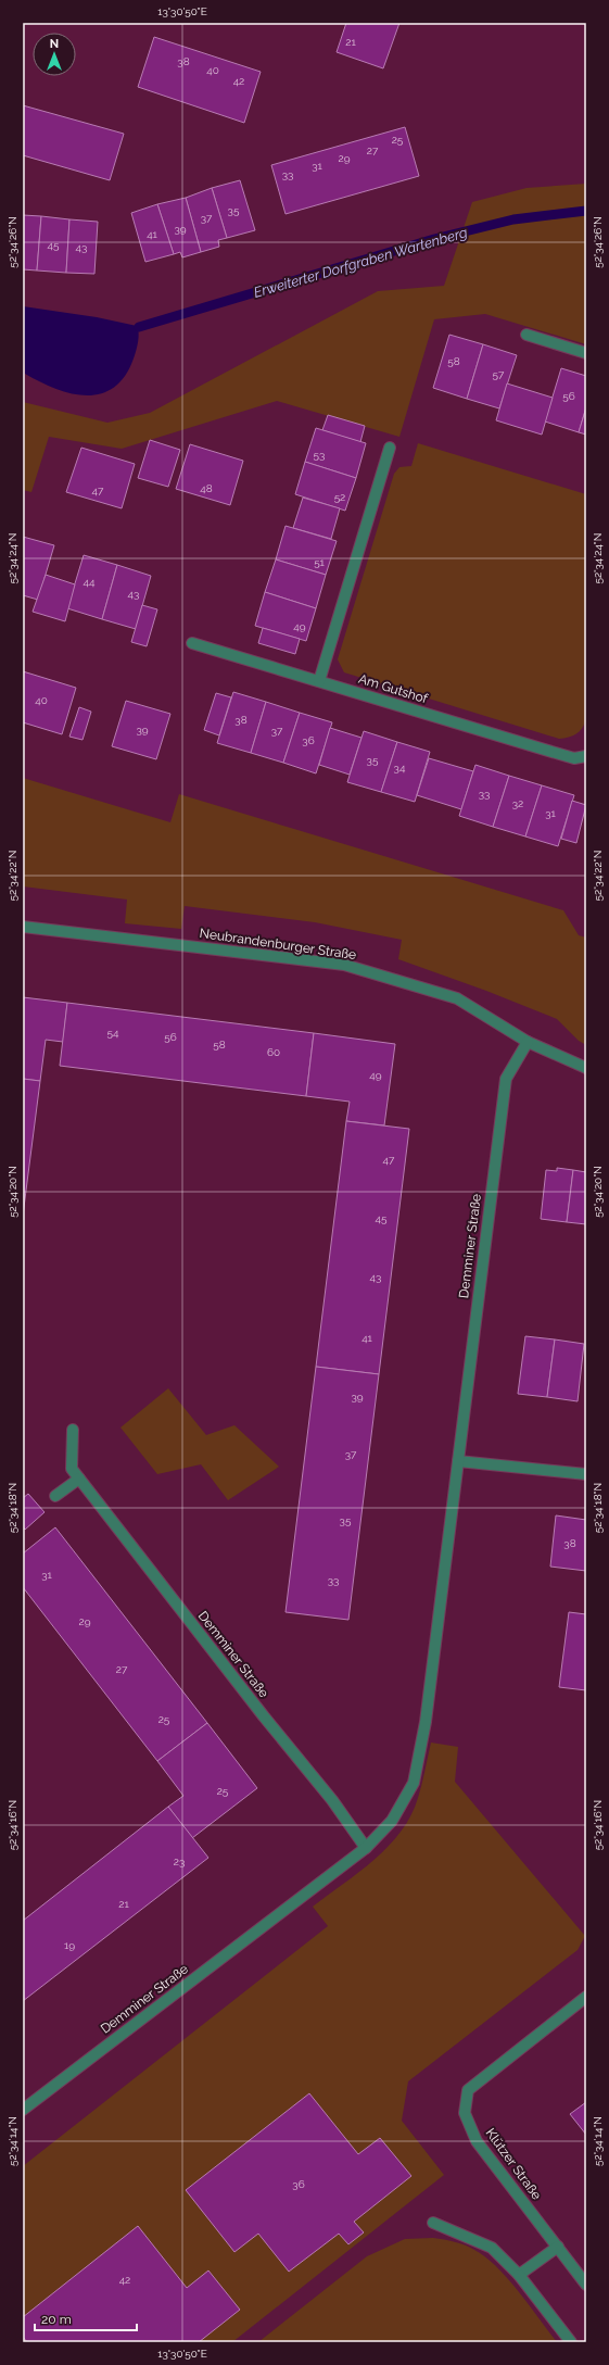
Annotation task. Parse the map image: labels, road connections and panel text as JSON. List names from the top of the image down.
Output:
{
  "streets": {
    "street": [
      "Am Gutshof",
      "Neubrandenburger Straße",
      "Demminer Straße",
      "Klützer Straße"
    ]
  },
  "crossings": [
    ["Neubrandenburger Straße", "Demminer Straße"]
  ],
  "water": ["Erweiterter Dorfgraben Wartenberg"],
  "house_numbers": [
    "21",
    "38",
    "40",
    "42",
    "25",
    "27",
    "29",
    "31",
    "33",
    "35",
    "37",
    "39",
    "41",
    "45",
    "43",
    "58",
    "57",
    "56",
    "53",
    "48",
    "47",
    "52",
    "51",
    "44",
    "43",
    "49",
    "40",
    "38",
    "39",
    "37",
    "36",
    "35",
    "34",
    "33",
    "32",
    "31",
    "54",
    "56",
    "58",
    "60",
    "49",
    "47",
    "45",
    "43",
    "41",
    "39",
    "37",
    "35",
    "38",
    "31",
    "33",
    "29",
    "27",
    "25",
    "25",
    "23",
    "21",
    "19",
    "36",
    "42"
  ],
  "scale_bar": "20 m",
  "north": "top",
  "coordinates": [
    "13°30'50\"E",
    "52°34'26\"N",
    "52°34'24\"N",
    "52°34'22\"N",
    "52°34'20\"N",
    "52°34'18\"N",
    "52°34'16\"N",
    "52°34'14\"N"
  ]
}
